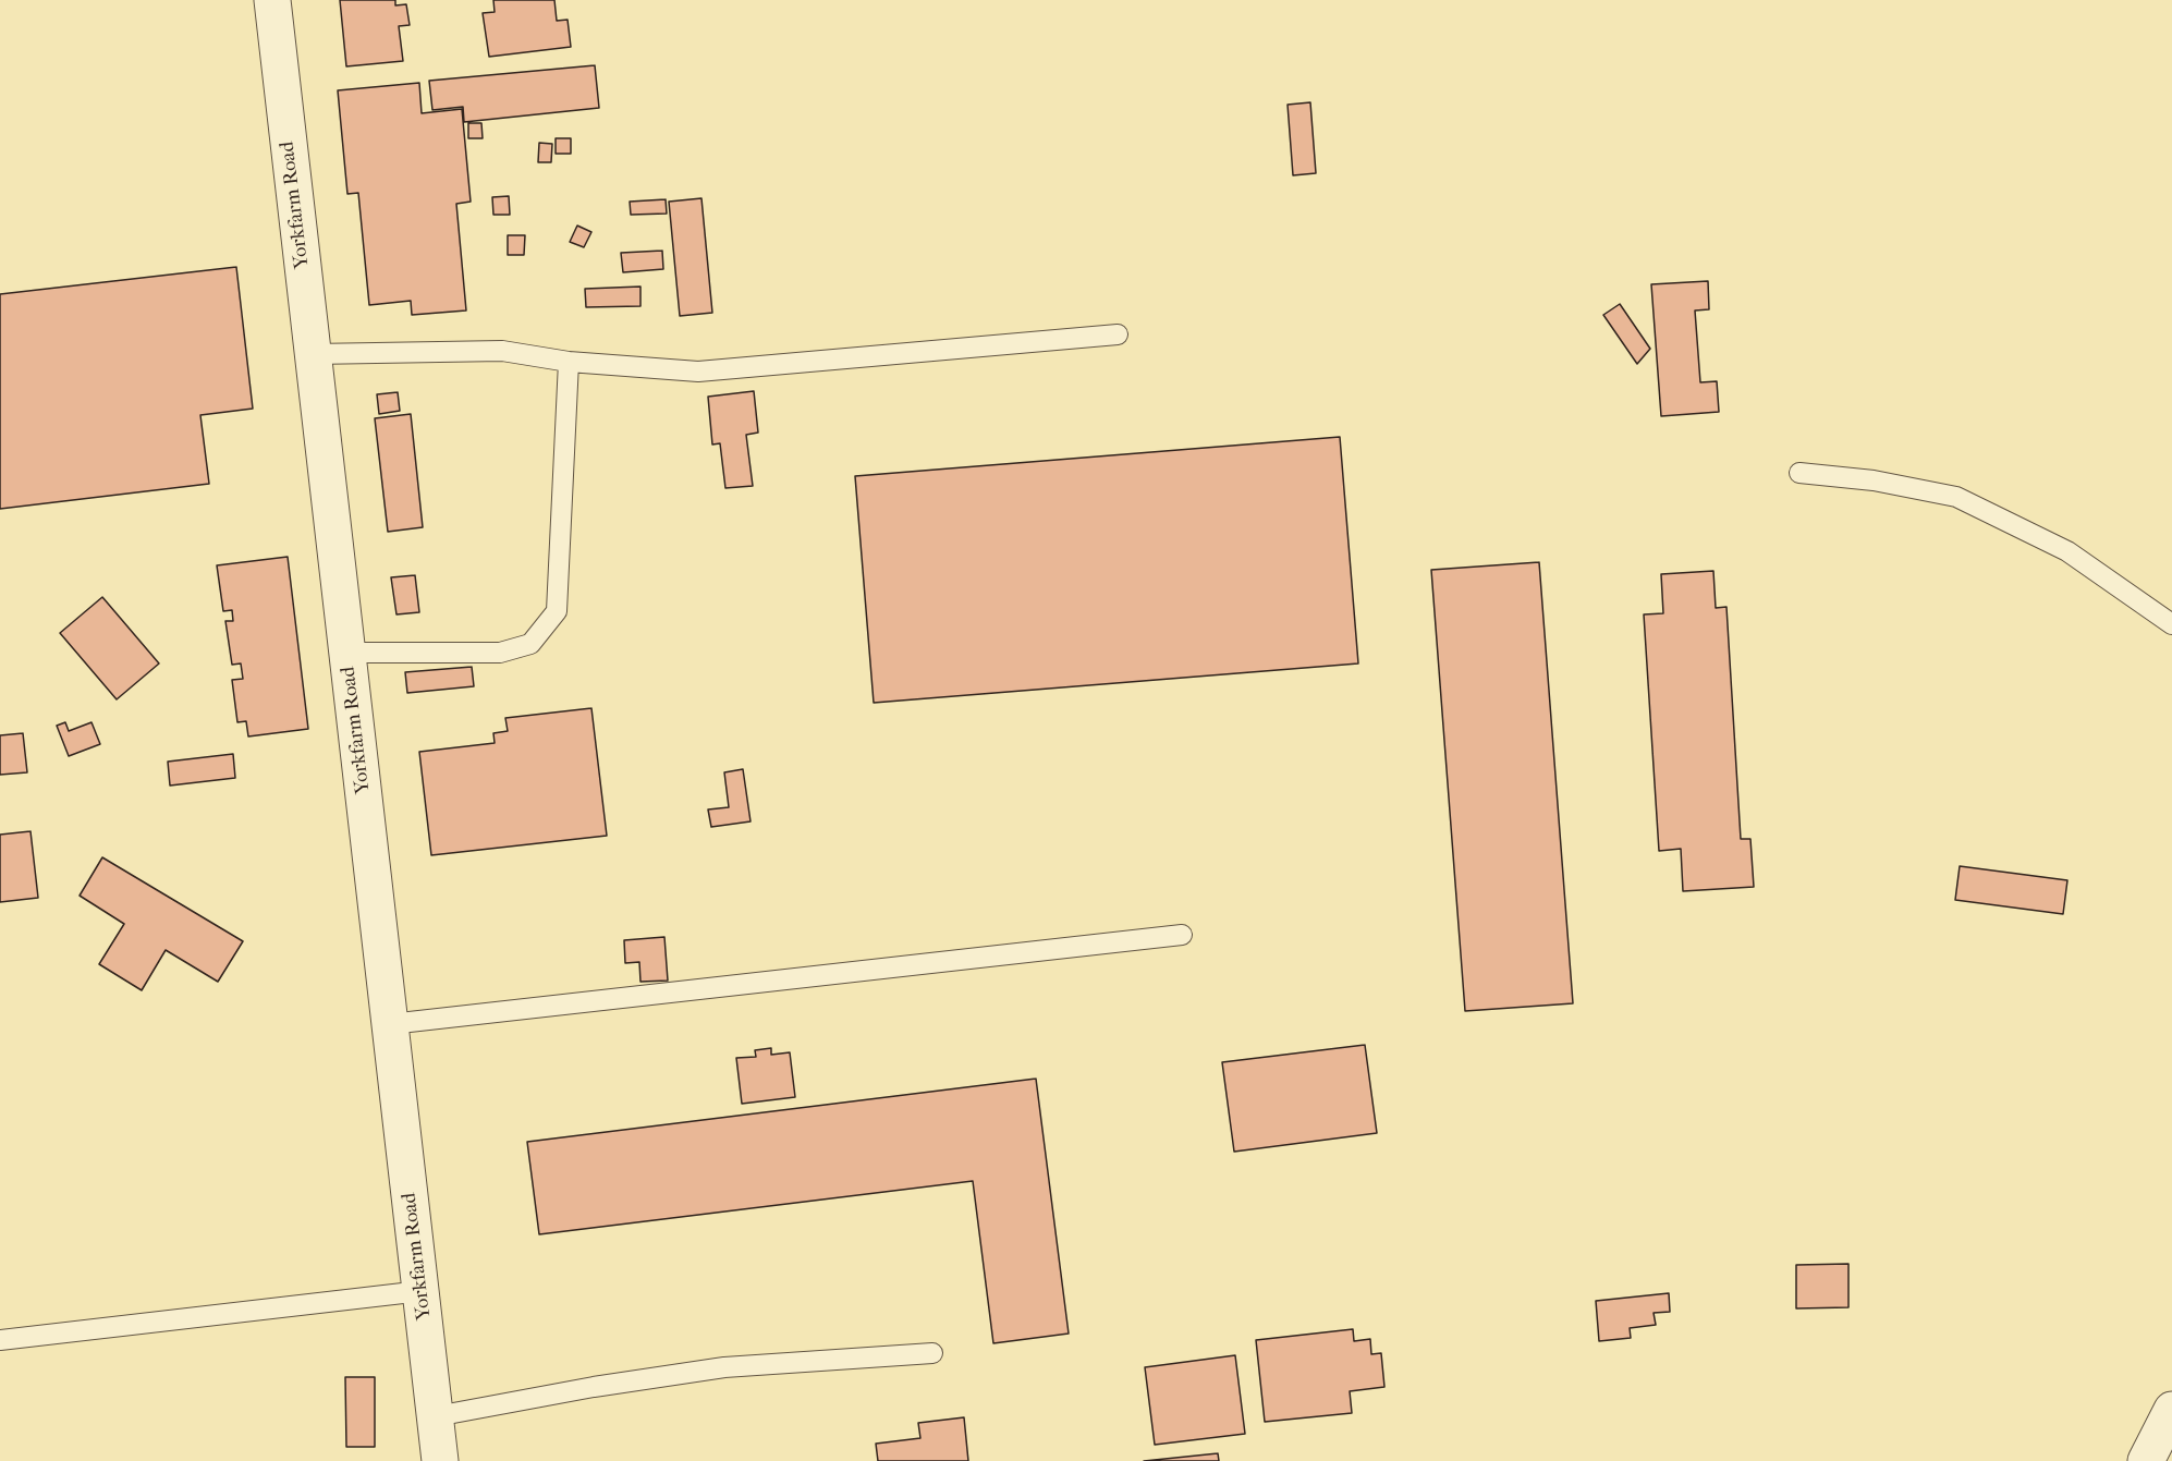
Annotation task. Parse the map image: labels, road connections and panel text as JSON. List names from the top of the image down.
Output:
{
  "streets": {
    "street": ["Yorkfarm Road"]
  }
}
